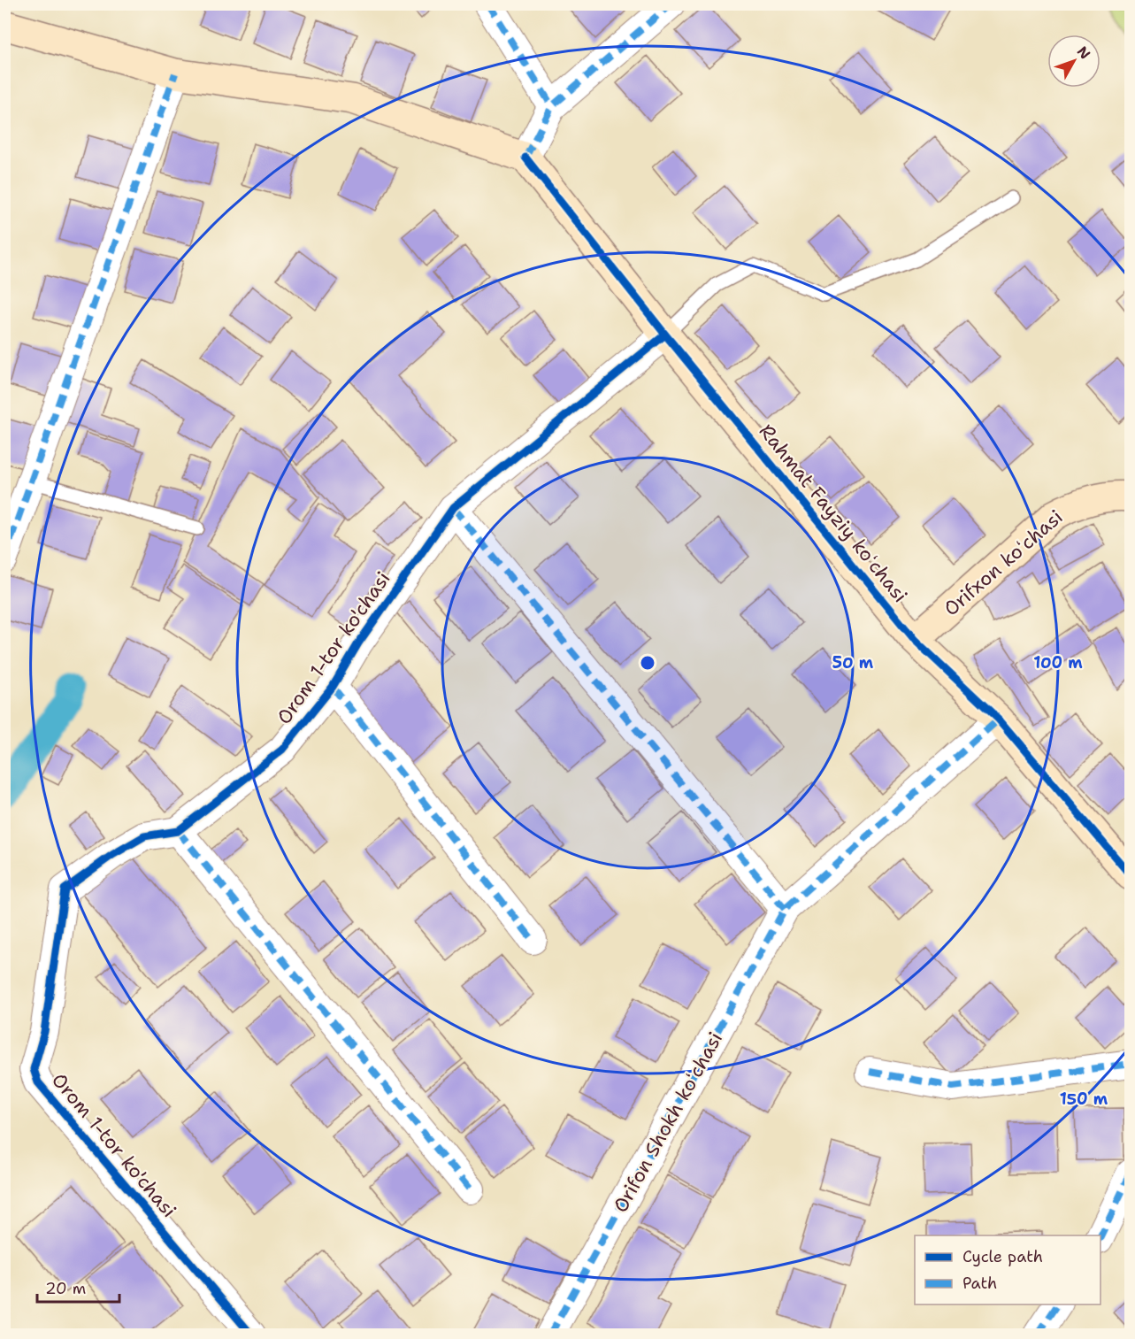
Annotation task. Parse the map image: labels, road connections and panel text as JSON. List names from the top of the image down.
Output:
{
  "streets": {
    "street": [
      "Rahmat Fayziy koʻchasi",
      "Orifxon koʻchasi",
      "Orom 1-tor ko'chasi",
      "Orifon Shokh koʻchasi"
    ]
  },
  "crossings": [
    ["Rahmat Fayziy koʻchasi", "Orifxon koʻchasi"],
    ["Rahmat Fayziy koʻchasi", "Orom 1-tor ko'chasi"],
    ["Rahmat Fayziy koʻchasi", "Orifon Shokh koʻchasi"]
  ],
  "legend": ["Cycle path", "Path"],
  "scale_bar": "20 m",
  "north": "top right",
  "rings": ["50 m", "100 m", "150 m"]
}
